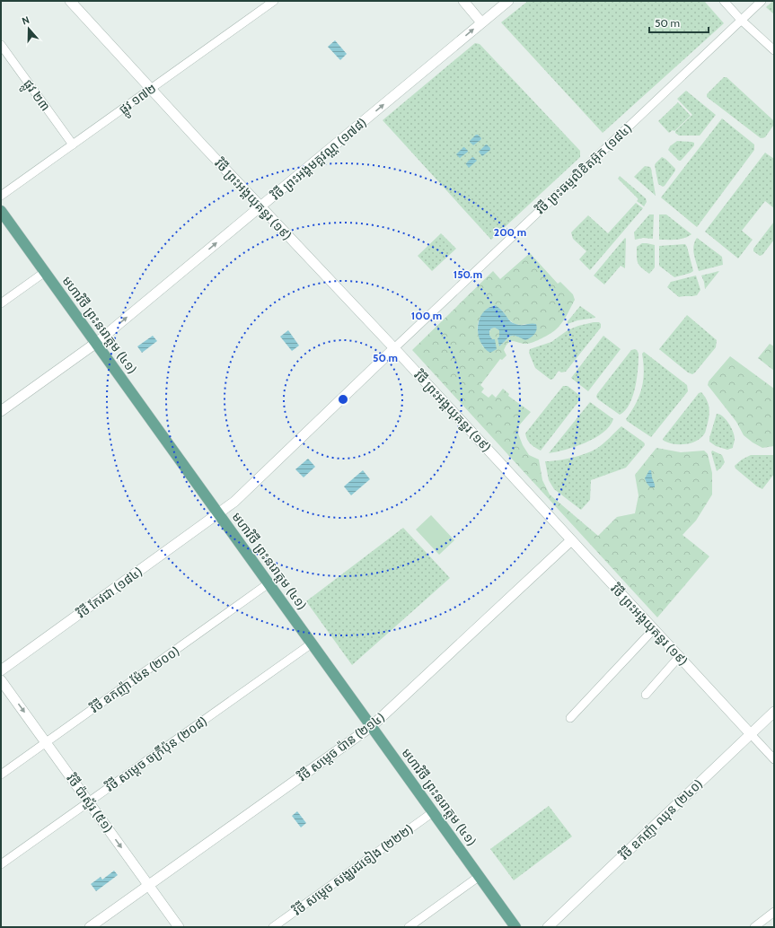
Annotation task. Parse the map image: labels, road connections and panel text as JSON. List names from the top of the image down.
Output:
{
  "streets": {
    "main road": ["មហាវិថី ព្រះនរោត្តម (៤១)"],
    "street": [
      "ផ្លូវ ២៣",
      "ផ្លូវ ១៧២",
      "វិថី ព្រះអង្គមគ្គវណ្ណ (១៧៨)",
      "វិថី ព្រះធម្មលិខិតអ៊ុក (១៨៤)",
      "វិថី ព្រះអង្គយុគន្ធរ (១៩)",
      "វិថី កែវជា (១៨៤)",
      "វិថី ឧកញ៉ា ម៉ែន (២០០)",
      "វិថី សម្តេច ប៉ាន (២១៤)",
      "វិថី សម្តេច ចក្រីប៉ុន (២០៨)",
      "វិថី ប៉ាស្ទ័រ (៥១)",
      "វិថី ឧកញ៉ា ឈុន (២៤០)",
      "វិថី សម្តេច សង្ឈរជទៀង (២២២)"
    ]
  },
  "crossings": [
    ["ផ្លូវ ២៣", "ផ្លូវ ១៧២"],
    ["ផ្លូវ ១៧២", "វិថី ព្រះអង្គយុគន្ធរ (១៩)"],
    ["វិថី ព្រះអង្គមគ្គវណ្ណ (១៧៨)", "វិថី ព្រះអង្គយុគន្ធរ (១៩)"],
    ["វិថី ព្រះអង្គមគ្គវណ្ណ (១៧៨)", "មហាវិថី ព្រះនរោត្តម (៤១)"],
    ["វិថី ព្រះធម្មលិខិតអ៊ុក (១៨៤)", "វិថី ព្រះអង្គយុគន្ធរ (១៩)"],
    ["វិថី ព្រះធម្មលិខិតអ៊ុក (១៨៤)", "មហាវិថី ព្រះនរោត្តម (៤១)"],
    ["វិថី ព្រះធម្មលិខិតអ៊ុក (១៨៤)", "វិថី កែវជា (១៨៤)"],
    ["វិថី ព្រះអង្គយុគន្ធរ (១៩)", "វិថី សម្តេច ប៉ាន (២១៤)"],
    ["វិថី ព្រះអង្គយុគន្ធរ (១៩)", "វិថី ឧកញ៉ា ឈុន (២៤០)"],
    ["មហាវិថី ព្រះនរោត្តម (៤១)", "វិថី កែវជា (១៨៤)"],
    ["មហាវិថី ព្រះនរោត្តម (៤១)", "វិថី ឧកញ៉ា ម៉ែន (២០០)"],
    ["មហាវិថី ព្រះនរោត្តម (៤១)", "វិថី សម្តេច ប៉ាន (២១៤)"],
    ["មហាវិថី ព្រះនរោត្តម (៤១)", "វិថី សម្តេច ចក្រីប៉ុន (២០៨)"],
    ["មហាវិថី ព្រះនរោត្តម (៤១)", "វិថី សម្តេច សង្ឈរជទៀង (២២២)"],
    ["វិថី ឧកញ៉ា ម៉ែន (២០០)", "វិថី ប៉ាស្ទ័រ (៥១)"],
    ["វិថី សម្តេច ប៉ាន (២១៤)", "វិថី ប៉ាស្ទ័រ (៥១)"],
    ["វិថី សម្តេច ចក្រីប៉ុន (២០៨)", "វិថី ប៉ាស្ទ័រ (៥១)"]
  ],
  "one_way": ["វិថី ព្រះអង្គមគ្គវណ្ណ (១៧៨)", "វិថី ប៉ាស្ទ័រ (៥១)"],
  "scale_bar": "50 m",
  "north": "top",
  "rings": [
    "200 m",
    "150 m",
    "100 m",
    "50 m"
  ]
}
